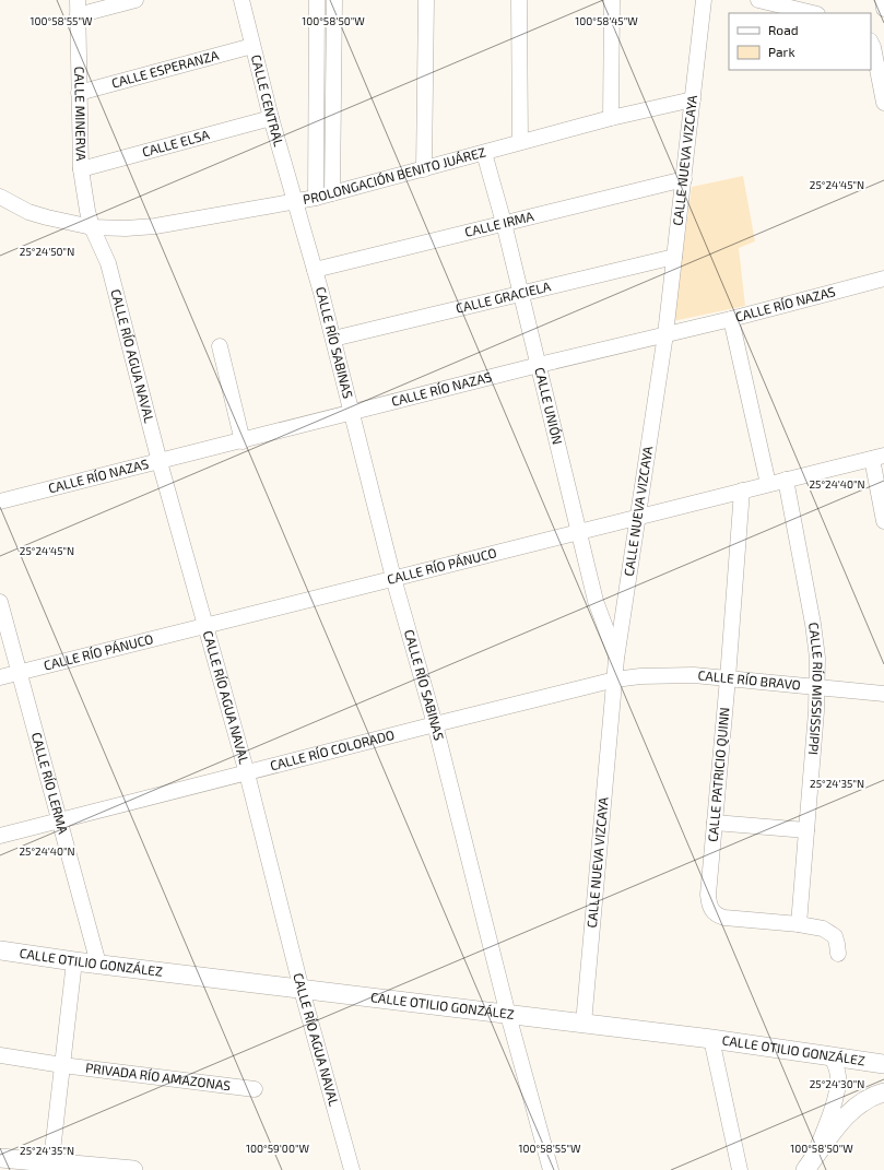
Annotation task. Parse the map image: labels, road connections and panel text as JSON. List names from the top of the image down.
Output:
{
  "streets": {
    "main road": ["CALLE OTILIO GONZÁLEZ"],
    "street": [
      "CALLE ESPERANZA",
      "CALLE CENTRAL",
      "CALLE MINERVA",
      "CALLE ELSA",
      "CALLE NUEVA VIZCAYA",
      "PROLONGACIÓN BENITO JUÁREZ",
      "CALLE IRMA",
      "CALLE GRACIELA",
      "CALLE RÍO NAZAS",
      "CALLE RÍO SABINAS",
      "CALLE RÍO AGUA NAVAL",
      "CALLE UNIÓN",
      "CALLE RÍO PÁNUCO",
      "CALLE RÍO BRAVO",
      "CALLE RÍO MISSISSIPPI",
      "CALLE RÍO COLORADO",
      "CALLE PATRICIO QUINN",
      "CALLE RÍO LERMA",
      "PRIVADA RÍO AMAZONAS"
    ]
  },
  "crossings": [
    ["CALLE ESPERANZA", "CALLE CENTRAL"],
    ["CALLE ESPERANZA", "CALLE MINERVA"],
    ["CALLE CENTRAL", "CALLE ELSA"],
    ["CALLE CENTRAL", "PROLONGACIÓN BENITO JUÁREZ"],
    ["CALLE CENTRAL", "CALLE RÍO SABINAS"],
    ["CALLE MINERVA", "CALLE ELSA"],
    ["CALLE MINERVA", "PROLONGACIÓN BENITO JUÁREZ"],
    ["CALLE MINERVA", "CALLE RÍO AGUA NAVAL"],
    ["CALLE NUEVA VIZCAYA", "PROLONGACIÓN BENITO JUÁREZ"],
    ["CALLE NUEVA VIZCAYA", "CALLE IRMA"],
    ["CALLE NUEVA VIZCAYA", "CALLE GRACIELA"],
    ["CALLE NUEVA VIZCAYA", "CALLE RÍO NAZAS"],
    ["CALLE NUEVA VIZCAYA", "CALLE UNIÓN"],
    ["CALLE NUEVA VIZCAYA", "CALLE RÍO PÁNUCO"],
    ["CALLE NUEVA VIZCAYA", "CALLE RÍO BRAVO"],
    ["CALLE NUEVA VIZCAYA", "CALLE RÍO COLORADO"],
    ["CALLE NUEVA VIZCAYA", "CALLE OTILIO GONZÁLEZ"],
    ["PROLONGACIÓN BENITO JUÁREZ", "CALLE RÍO SABINAS"],
    ["PROLONGACIÓN BENITO JUÁREZ", "CALLE RÍO AGUA NAVAL"],
    ["PROLONGACIÓN BENITO JUÁREZ", "CALLE UNIÓN"],
    ["CALLE IRMA", "CALLE RÍO SABINAS"],
    ["CALLE IRMA", "CALLE UNIÓN"],
    ["CALLE GRACIELA", "CALLE RÍO SABINAS"],
    ["CALLE GRACIELA", "CALLE UNIÓN"],
    ["CALLE RÍO NAZAS", "CALLE RÍO SABINAS"],
    ["CALLE RÍO NAZAS", "CALLE RÍO AGUA NAVAL"],
    ["CALLE RÍO NAZAS", "CALLE UNIÓN"],
    ["CALLE RÍO SABINAS", "CALLE RÍO PÁNUCO"],
    ["CALLE RÍO SABINAS", "CALLE RÍO COLORADO"],
    ["CALLE RÍO SABINAS", "CALLE OTILIO GONZÁLEZ"],
    ["CALLE RÍO AGUA NAVAL", "CALLE RÍO PÁNUCO"],
    ["CALLE RÍO AGUA NAVAL", "CALLE RÍO COLORADO"],
    ["CALLE RÍO AGUA NAVAL", "CALLE OTILIO GONZÁLEZ"],
    ["CALLE UNIÓN", "CALLE RÍO PÁNUCO"],
    ["CALLE RÍO PÁNUCO", "CALLE RÍO MISSISSIPPI"],
    ["CALLE RÍO PÁNUCO", "CALLE PATRICIO QUINN"],
    ["CALLE RÍO PÁNUCO", "CALLE RÍO LERMA"],
    ["CALLE RÍO BRAVO", "CALLE RÍO MISSISSIPPI"],
    ["CALLE RÍO BRAVO", "CALLE RÍO COLORADO"],
    ["CALLE RÍO BRAVO", "CALLE PATRICIO QUINN"],
    ["CALLE RÍO MISSISSIPPI", "CALLE PATRICIO QUINN"],
    ["CALLE RÍO COLORADO", "CALLE RÍO LERMA"],
    ["CALLE RÍO LERMA", "CALLE OTILIO GONZÁLEZ"]
  ],
  "legend": ["Road", "Park"],
  "coordinates": [
    "100°58'55\"W",
    "100°58'50\"W",
    "100°58'45\"W",
    "25°24'45\"N",
    "25°24'50\"N",
    "25°24'40\"N",
    "25°24'35\"N",
    "25°24'30\"N",
    "100°59'00\"W"
  ]
}
